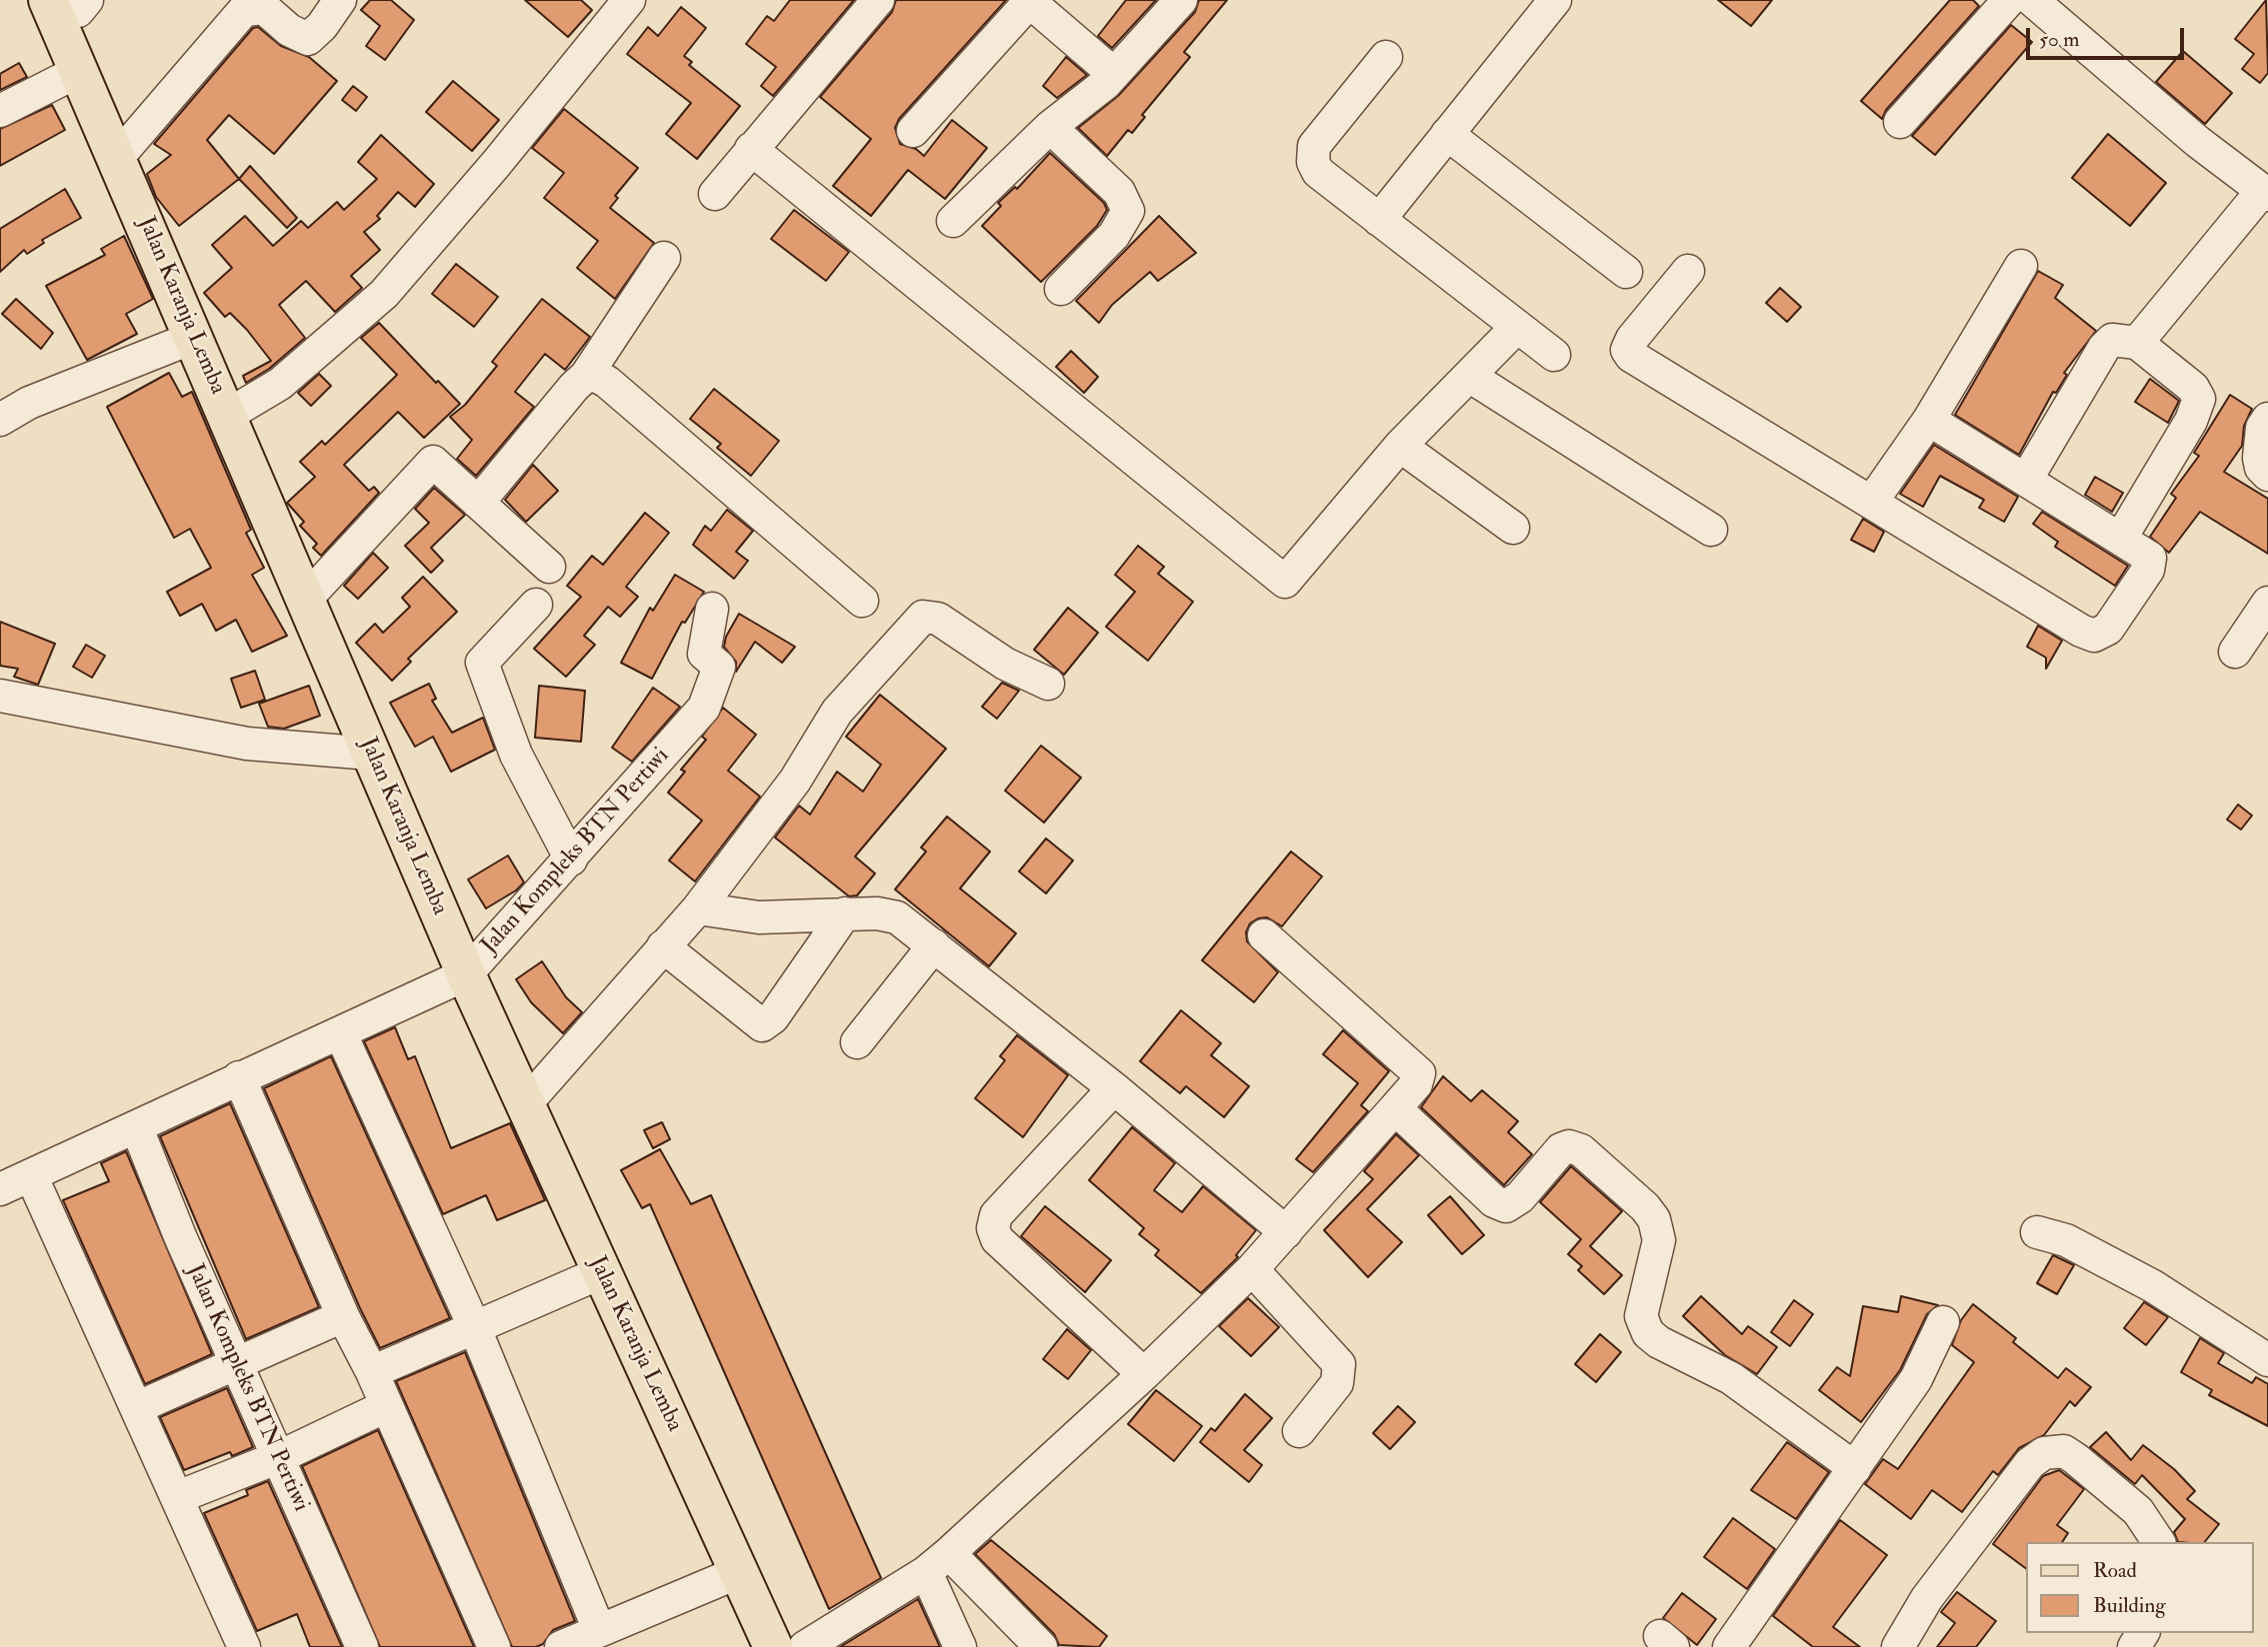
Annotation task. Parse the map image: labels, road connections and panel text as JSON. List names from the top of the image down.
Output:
{
  "streets": {
    "main road": ["Jalan Karanja Lemba"],
    "street": ["Jalan Kompleks BTN Pertiwi"]
  },
  "crossings": [
    ["Jalan Karanja Lemba", "Jalan Kompleks BTN Pertiwi"]
  ],
  "legend": ["Road", "Building"],
  "scale_bar": "50 m"
}
